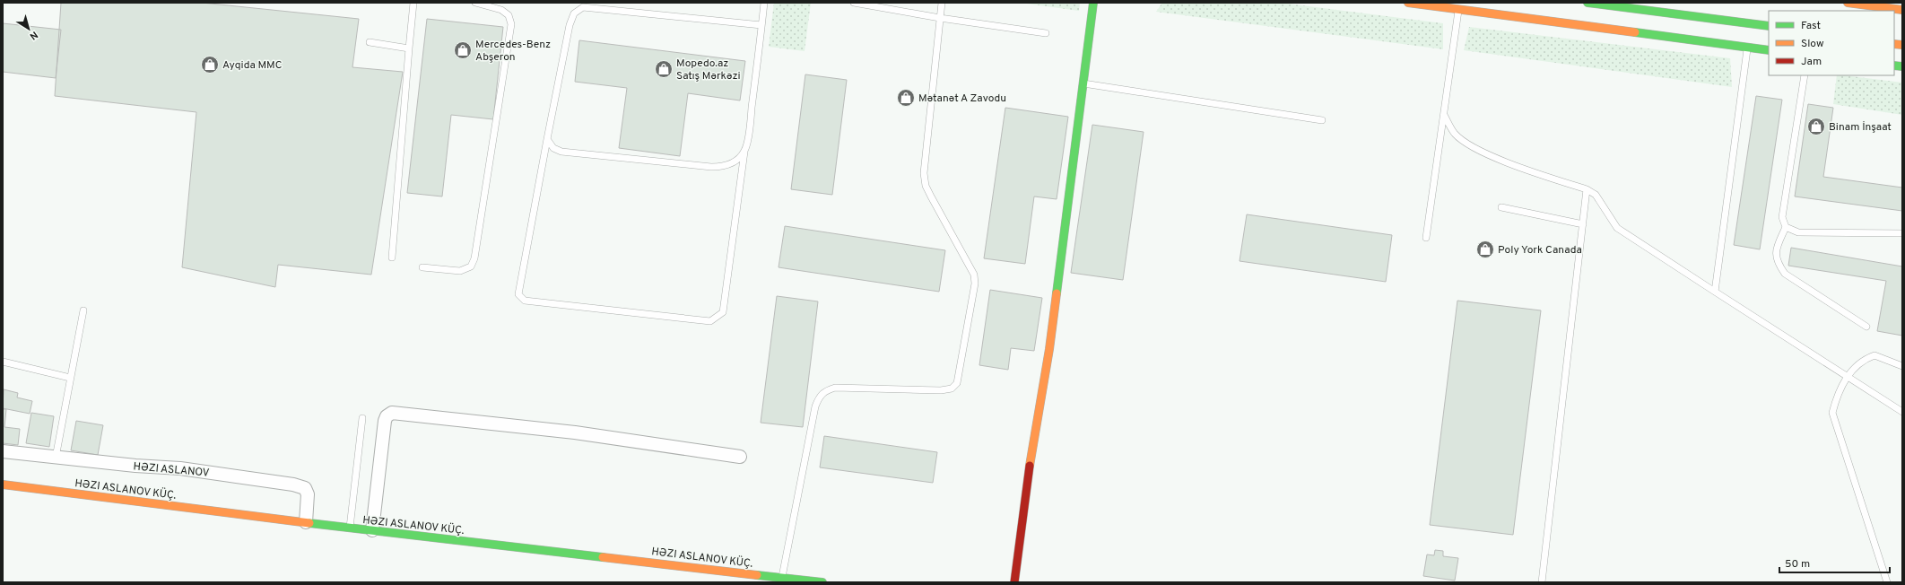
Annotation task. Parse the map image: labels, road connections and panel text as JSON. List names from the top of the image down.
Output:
{
  "streets": {
    "main road": ["HƏZI ASLANOV KÜÇ."],
    "street": ["HƏZI ASLANOV"]
  },
  "crossings": [
    ["HƏZI ASLANOV", "HƏZI ASLANOV KÜÇ."]
  ],
  "places": {
    "shop": [
      "Mercedes-Benz Abşeron",
      "Ayqida MMC",
      "Mopedo.az Satış Mərkəzi",
      "Mətanət A Zavodu",
      "Binam İnşaat",
      "Poly York Canada"
    ]
  },
  "legend": ["Fast", "Slow", "Jam"],
  "scale_bar": "50 m",
  "north": "bottom right"
}
